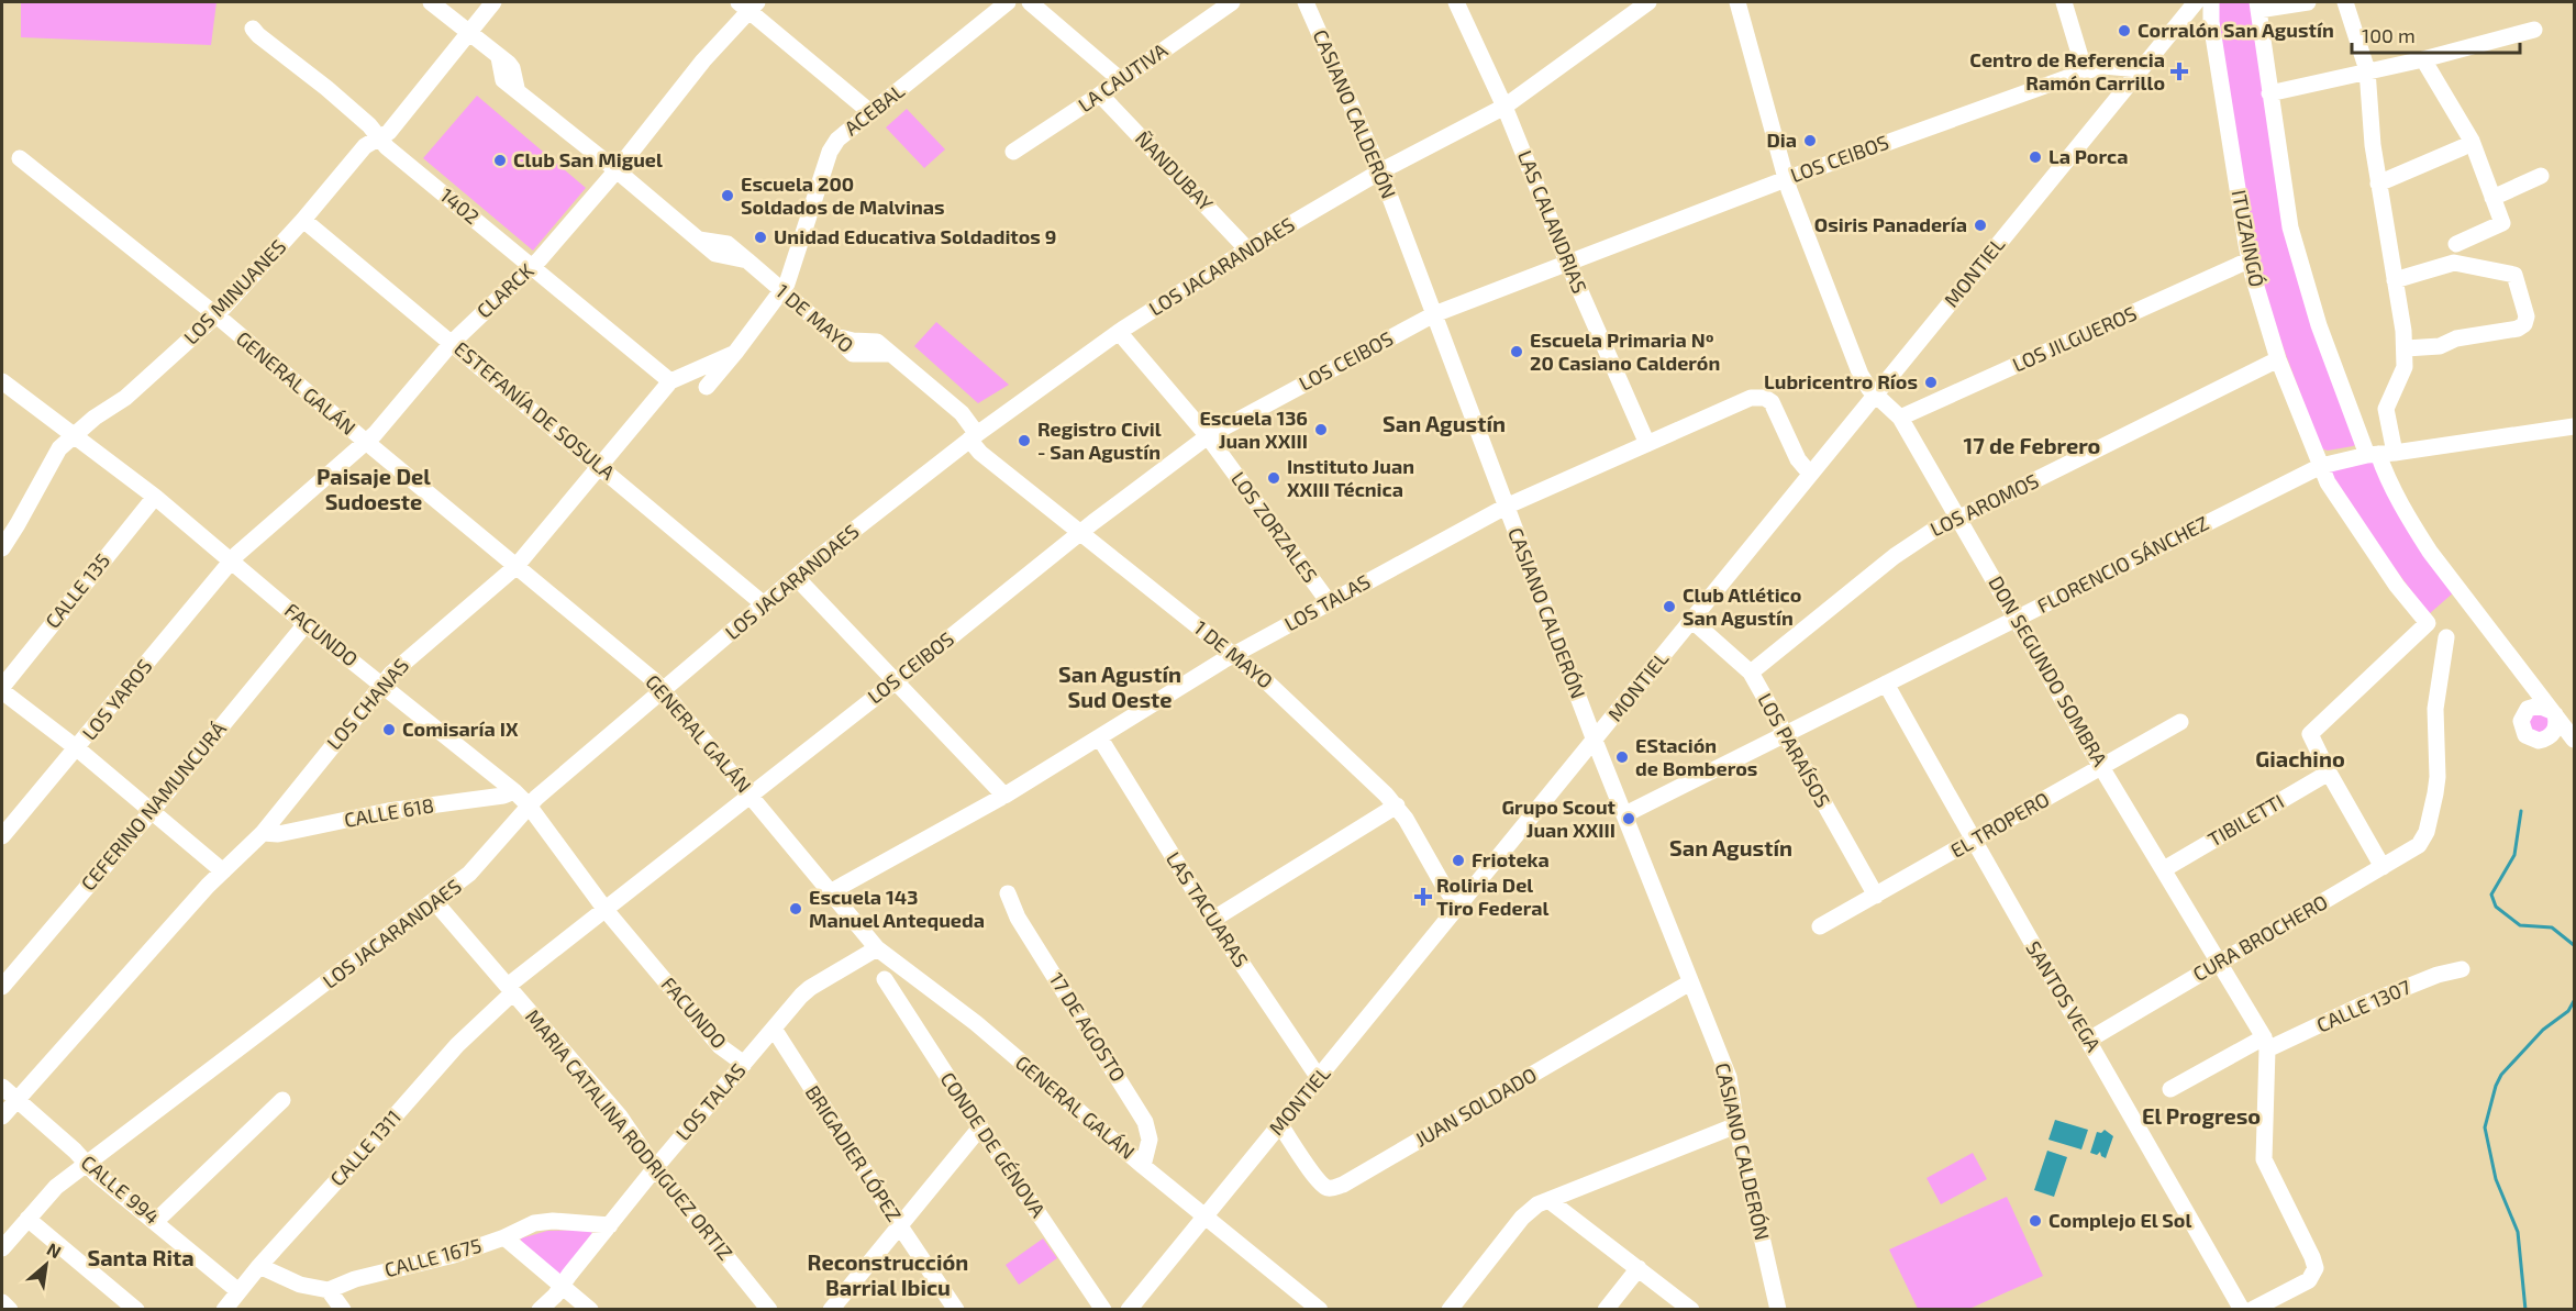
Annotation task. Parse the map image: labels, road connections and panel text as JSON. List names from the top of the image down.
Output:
{
  "streets": {
    "street": [
      "LA CAUTIVA",
      "ACEBAL",
      "CASIANO CALDERÓN",
      "LOS CEIBOS",
      "ÑANDUBAY",
      "1402",
      "LAS CALANDRIAS",
      "ITUZAINGÓ",
      "LOS JACARANDAES",
      "MONTIEL",
      "CLARCK",
      "LOS MINUANES",
      "1 DE MAYO",
      "LOS JILGUEROS",
      "GENERAL GALÁN",
      "ESTEFANÍA DE SOSULA",
      "LOS AROMOS",
      "LOS ZORZALES",
      "FLORENCIO SÁNCHEZ",
      "CALLE 135",
      "LOS TALAS",
      "FACUNDO",
      "DON SEGUNDO SOMBRA",
      "LOS YAROS",
      "LOS CHANAS",
      "LOS PARAÍSOS",
      "CEFERINO NAMUNCURÁ",
      "CALLE 618",
      "TIBILETTI",
      "EL TROPERO",
      "LAS TACUARAS",
      "CURA BROCHERO",
      "SANTOS VEGA",
      "CALLE 1307",
      "17 DE AGOSTO",
      "JUAN SOLDADO",
      "MARIA CATALINA RODRIGUEZ ORTIZ",
      "CONDE DE GÉNOVA",
      "CALLE 1311",
      "BRIGADIER LÓPEZ",
      "CALLE 994",
      "CALLE 1675"
    ]
  },
  "crossings": [
    ["LA CAUTIVA", "ÑANDUBAY"],
    ["ACEBAL", "1 DE MAYO"],
    ["ACEBAL", "LOS CHANAS"],
    ["CASIANO CALDERÓN", "LOS CEIBOS"],
    ["CASIANO CALDERÓN", "LOS JACARANDAES"],
    ["CASIANO CALDERÓN", "MONTIEL"],
    ["CASIANO CALDERÓN", "FLORENCIO SÁNCHEZ"],
    ["CASIANO CALDERÓN", "LOS TALAS"],
    ["CASIANO CALDERÓN", "JUAN SOLDADO"],
    ["LOS CEIBOS", "LAS CALANDRIAS"],
    ["LOS CEIBOS", "MONTIEL"],
    ["LOS CEIBOS", "1 DE MAYO"],
    ["LOS CEIBOS", "GENERAL GALÁN"],
    ["LOS CEIBOS", "LOS ZORZALES"],
    ["LOS CEIBOS", "FACUNDO"],
    ["LOS CEIBOS", "DON SEGUNDO SOMBRA"],
    ["LOS CEIBOS", "MARIA CATALINA RODRIGUEZ ORTIZ"],
    ["LOS CEIBOS", "CALLE 1311"],
    ["ÑANDUBAY", "LOS JACARANDAES"],
    ["1402", "CLARCK"],
    ["1402", "LOS MINUANES"],
    ["1402", "LOS CHANAS"],
    ["LAS CALANDRIAS", "LOS JACARANDAES"],
    ["LAS CALANDRIAS", "LOS TALAS"],
    ["ITUZAINGÓ", "LOS JILGUEROS"],
    ["ITUZAINGÓ", "LOS AROMOS"],
    ["ITUZAINGÓ", "FLORENCIO SÁNCHEZ"],
    ["ITUZAINGÓ", "TIBILETTI"],
    ["LOS JACARANDAES", "1 DE MAYO"],
    ["LOS JACARANDAES", "GENERAL GALÁN"],
    ["LOS JACARANDAES", "ESTEFANÍA DE SOSULA"],
    ["LOS JACARANDAES", "LOS ZORZALES"],
    ["LOS JACARANDAES", "FACUNDO"],
    ["LOS JACARANDAES", "MARIA CATALINA RODRIGUEZ ORTIZ"],
    ["LOS JACARANDAES", "CALLE 994"],
    ["MONTIEL", "1 DE MAYO"],
    ["MONTIEL", "GENERAL GALÁN"],
    ["MONTIEL", "LOS TALAS"],
    ["MONTIEL", "DON SEGUNDO SOMBRA"],
    ["MONTIEL", "LOS PARAÍSOS"],
    ["MONTIEL", "LAS TACUARAS"],
    ["MONTIEL", "JUAN SOLDADO"],
    ["CLARCK", "1 DE MAYO"],
    ["CLARCK", "GENERAL GALÁN"],
    ["CLARCK", "ESTEFANÍA DE SOSULA"],
    ["CLARCK", "FACUNDO"],
    ["CLARCK", "LOS YAROS"],
    ["LOS MINUANES", "1 DE MAYO"],
    ["LOS MINUANES", "GENERAL GALÁN"],
    ["LOS MINUANES", "ESTEFANÍA DE SOSULA"],
    ["LOS MINUANES", "FACUNDO"],
    ["1 DE MAYO", "LOS TALAS"],
    ["1 DE MAYO", "LOS CHANAS"],
    ["LOS JILGUEROS", "DON SEGUNDO SOMBRA"],
    ["GENERAL GALÁN", "LOS TALAS"],
    ["GENERAL GALÁN", "LOS CHANAS"],
    ["GENERAL GALÁN", "17 DE AGOSTO"],
    ["ESTEFANÍA DE SOSULA", "LOS CHANAS"],
    ["LOS AROMOS", "DON SEGUNDO SOMBRA"],
    ["LOS AROMOS", "LOS PARAÍSOS"],
    ["LOS ZORZALES", "LOS TALAS"],
    ["FLORENCIO SÁNCHEZ", "DON SEGUNDO SOMBRA"],
    ["FLORENCIO SÁNCHEZ", "LOS PARAÍSOS"],
    ["FLORENCIO SÁNCHEZ", "SANTOS VEGA"],
    ["CALLE 135", "FACUNDO"],
    ["LOS TALAS", "FACUNDO"],
    ["LOS TALAS", "LAS TACUARAS"],
    ["LOS TALAS", "MARIA CATALINA RODRIGUEZ ORTIZ"],
    ["LOS TALAS", "BRIGADIER LÓPEZ"],
    ["LOS TALAS", "CALLE 1675"],
    ["FACUNDO", "LOS YAROS"],
    ["FACUNDO", "LOS CHANAS"],
    ["FACUNDO", "CEFERINO NAMUNCURÁ"],
    ["FACUNDO", "CALLE 618"],
    ["DON SEGUNDO SOMBRA", "TIBILETTI"],
    ["DON SEGUNDO SOMBRA", "EL TROPERO"],
    ["DON SEGUNDO SOMBRA", "CURA BROCHERO"],
    ["DON SEGUNDO SOMBRA", "CALLE 1307"],
    ["LOS CHANAS", "CALLE 618"],
    ["LOS CHANAS", "CALLE 994"],
    ["LOS PARAÍSOS", "EL TROPERO"],
    ["EL TROPERO", "SANTOS VEGA"],
    ["CURA BROCHERO", "SANTOS VEGA"],
    ["MARIA CATALINA RODRIGUEZ ORTIZ", "CALLE 1311"],
    ["CALLE 1311", "CALLE 994"]
  ],
  "districts": [
    "San Agustín",
    "17 de Febrero",
    "Paisaje Del Sudoeste",
    "San Agustín Sud Oeste",
    "Giachino",
    "San Agustín",
    "El Progreso",
    "Santa Rita",
    "Reconstrucción Barrial Ibicu"
  ],
  "places": {
    "other": [
      "Corralón San Agustín",
      "Dia",
      "La Porca",
      "Club San Miguel",
      "Escuela 200 Soldados de Malvinas",
      "Osiris Panadería",
      "Unidad Educativa Soldaditos 9",
      "Escuela Primaria Nº 20 Casiano Calderón",
      "Lubricentro Ríos",
      "Escuela 136 Juan XXIII",
      "Registro Civil - San Agustín",
      "Instituto Juan XXIII Técnica",
      "Club Atlético San Agustín",
      "Comisaría IX",
      "EStación de Bomberos",
      "Grupo Scout Juan XXIII",
      "Frioteka",
      "Escuela 143 Manuel Antequeda",
      "Complejo El Sol"
    ],
    "health": ["Centro de Referencia Ramón Carrillo", "Roliria Del Tiro Federal"]
  },
  "scale_bar": "100 m",
  "north": "top right"
}
